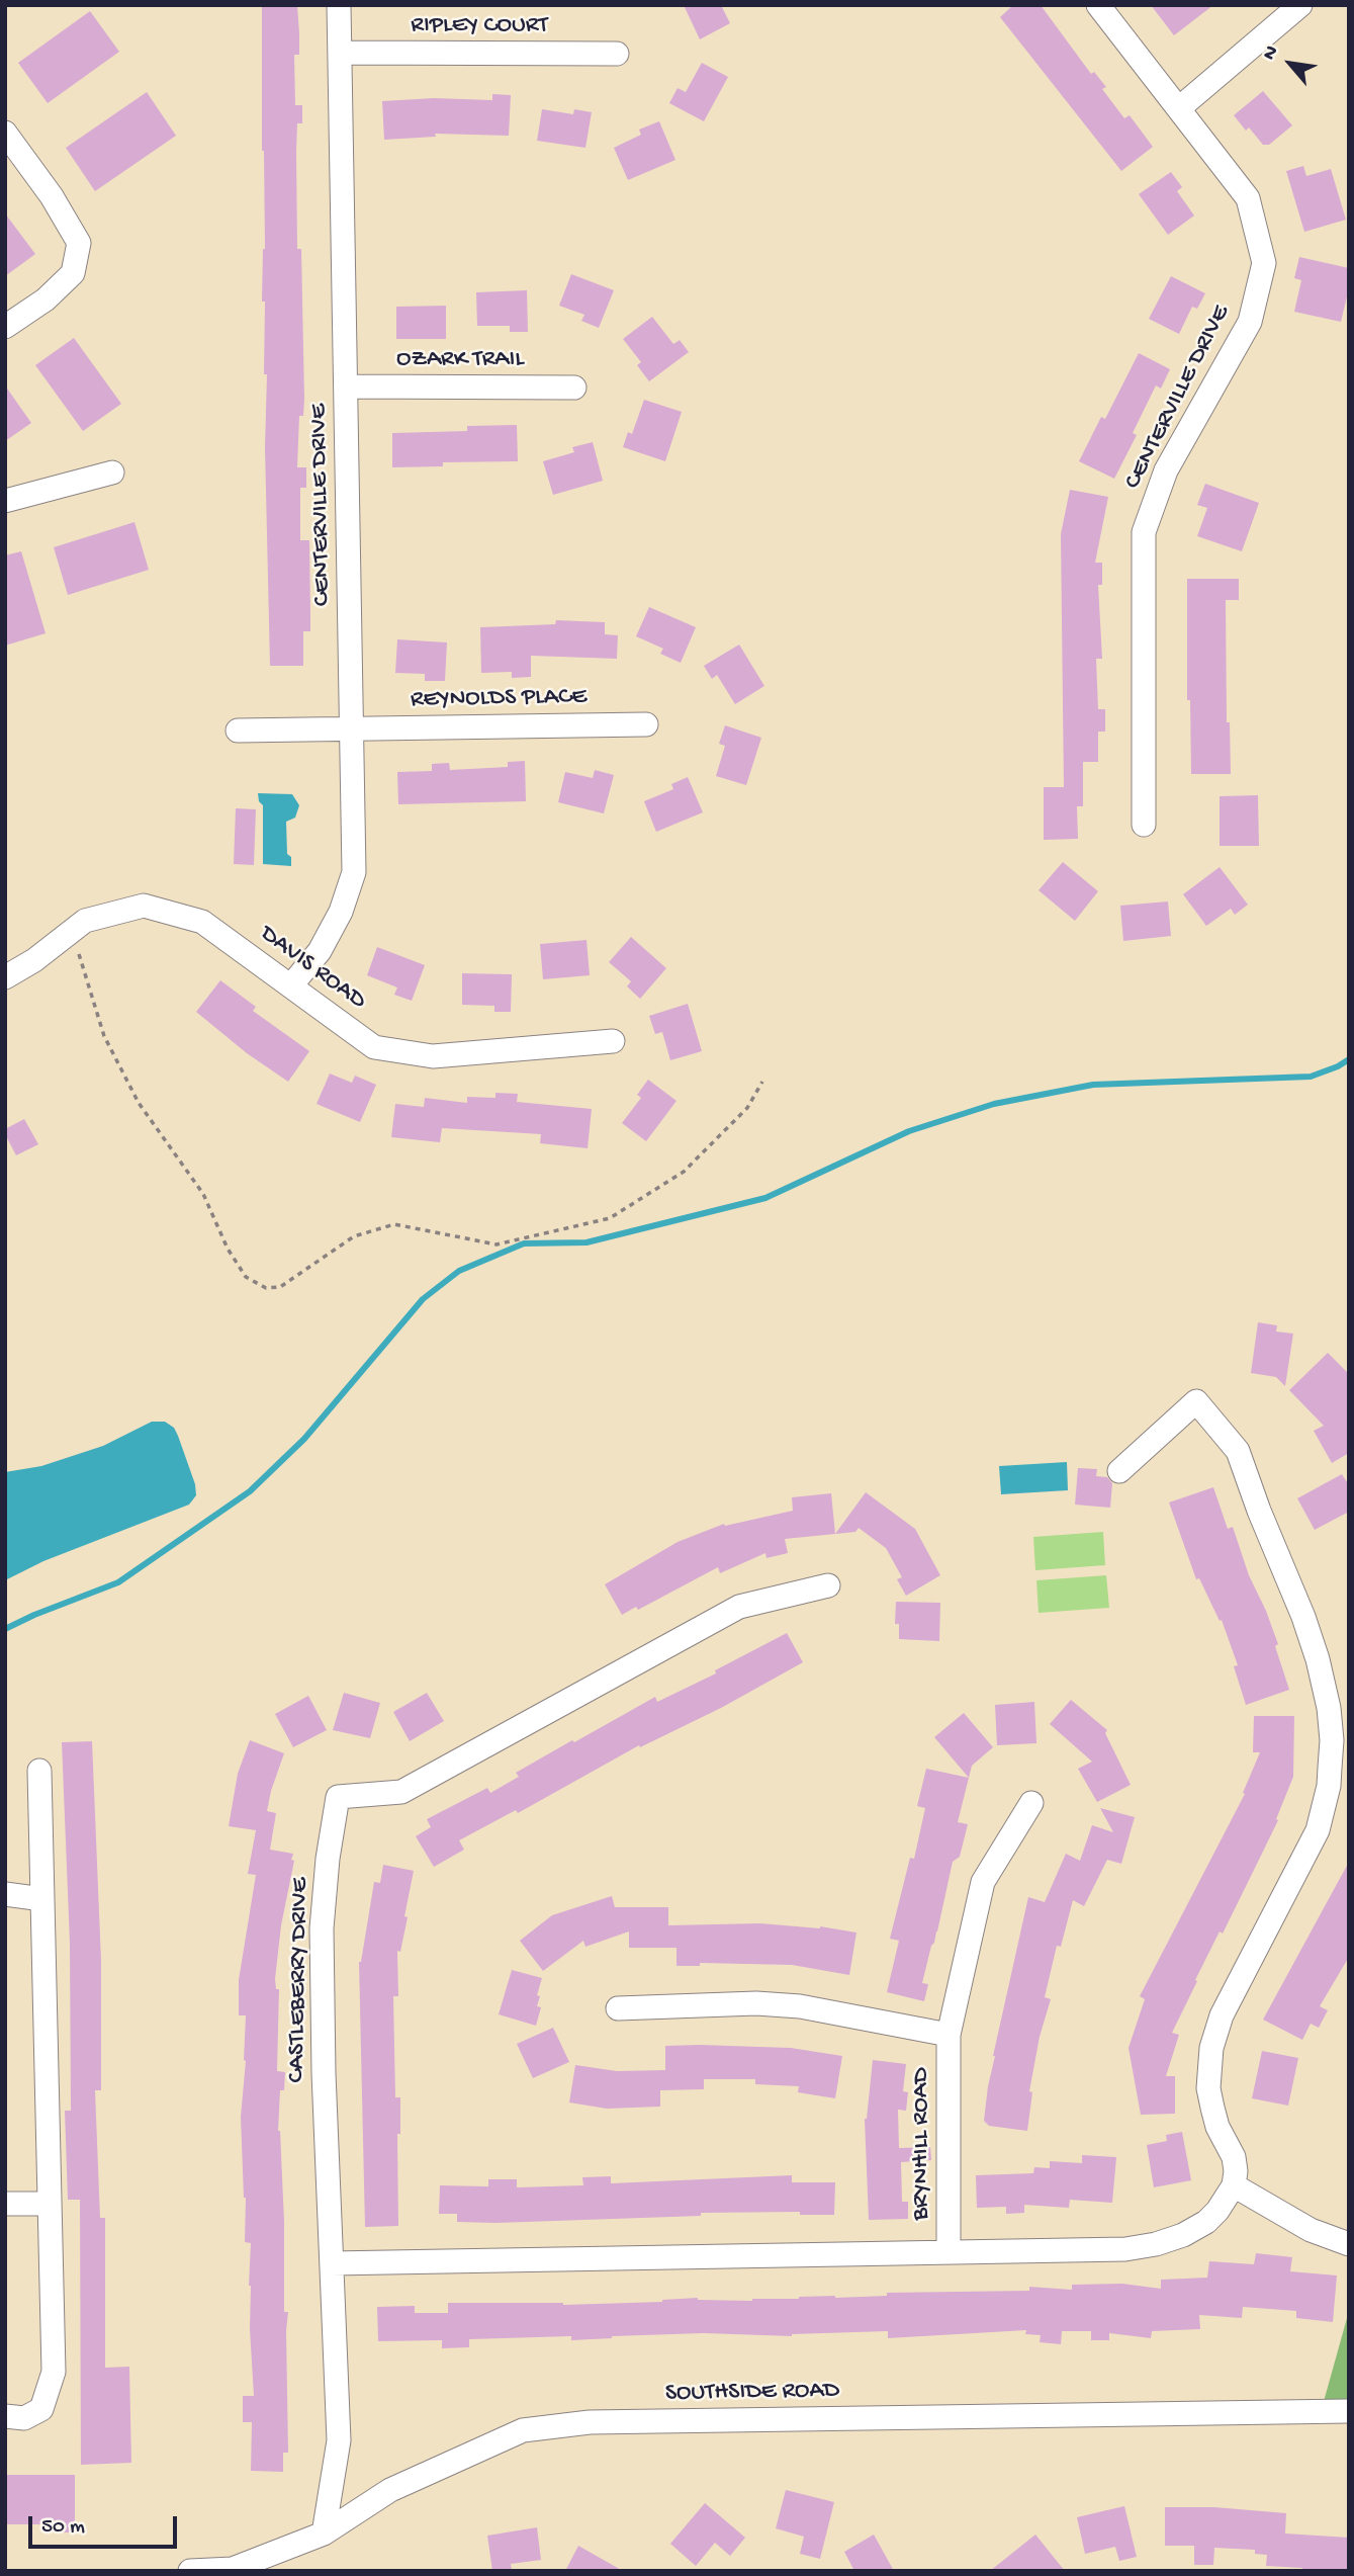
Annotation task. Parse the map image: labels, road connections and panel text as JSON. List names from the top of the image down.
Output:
{
  "streets": {
    "street": [
      "RIPLEY COURT",
      "OZARK TRAIL",
      "CENTERVILLE DRIVE",
      "REYNOLDS PLACE",
      "DAVIS ROAD",
      "CASTLEBERRY DRIVE",
      "BRYNHILL ROAD",
      "SOUTHSIDE ROAD"
    ]
  },
  "crossings": [
    ["RIPLEY COURT", "CENTERVILLE DRIVE"],
    ["OZARK TRAIL", "CENTERVILLE DRIVE"],
    ["CENTERVILLE DRIVE", "REYNOLDS PLACE"],
    ["CENTERVILLE DRIVE", "DAVIS ROAD"],
    ["CASTLEBERRY DRIVE", "SOUTHSIDE ROAD"]
  ],
  "scale_bar": "50 m",
  "north": "top left"
}
